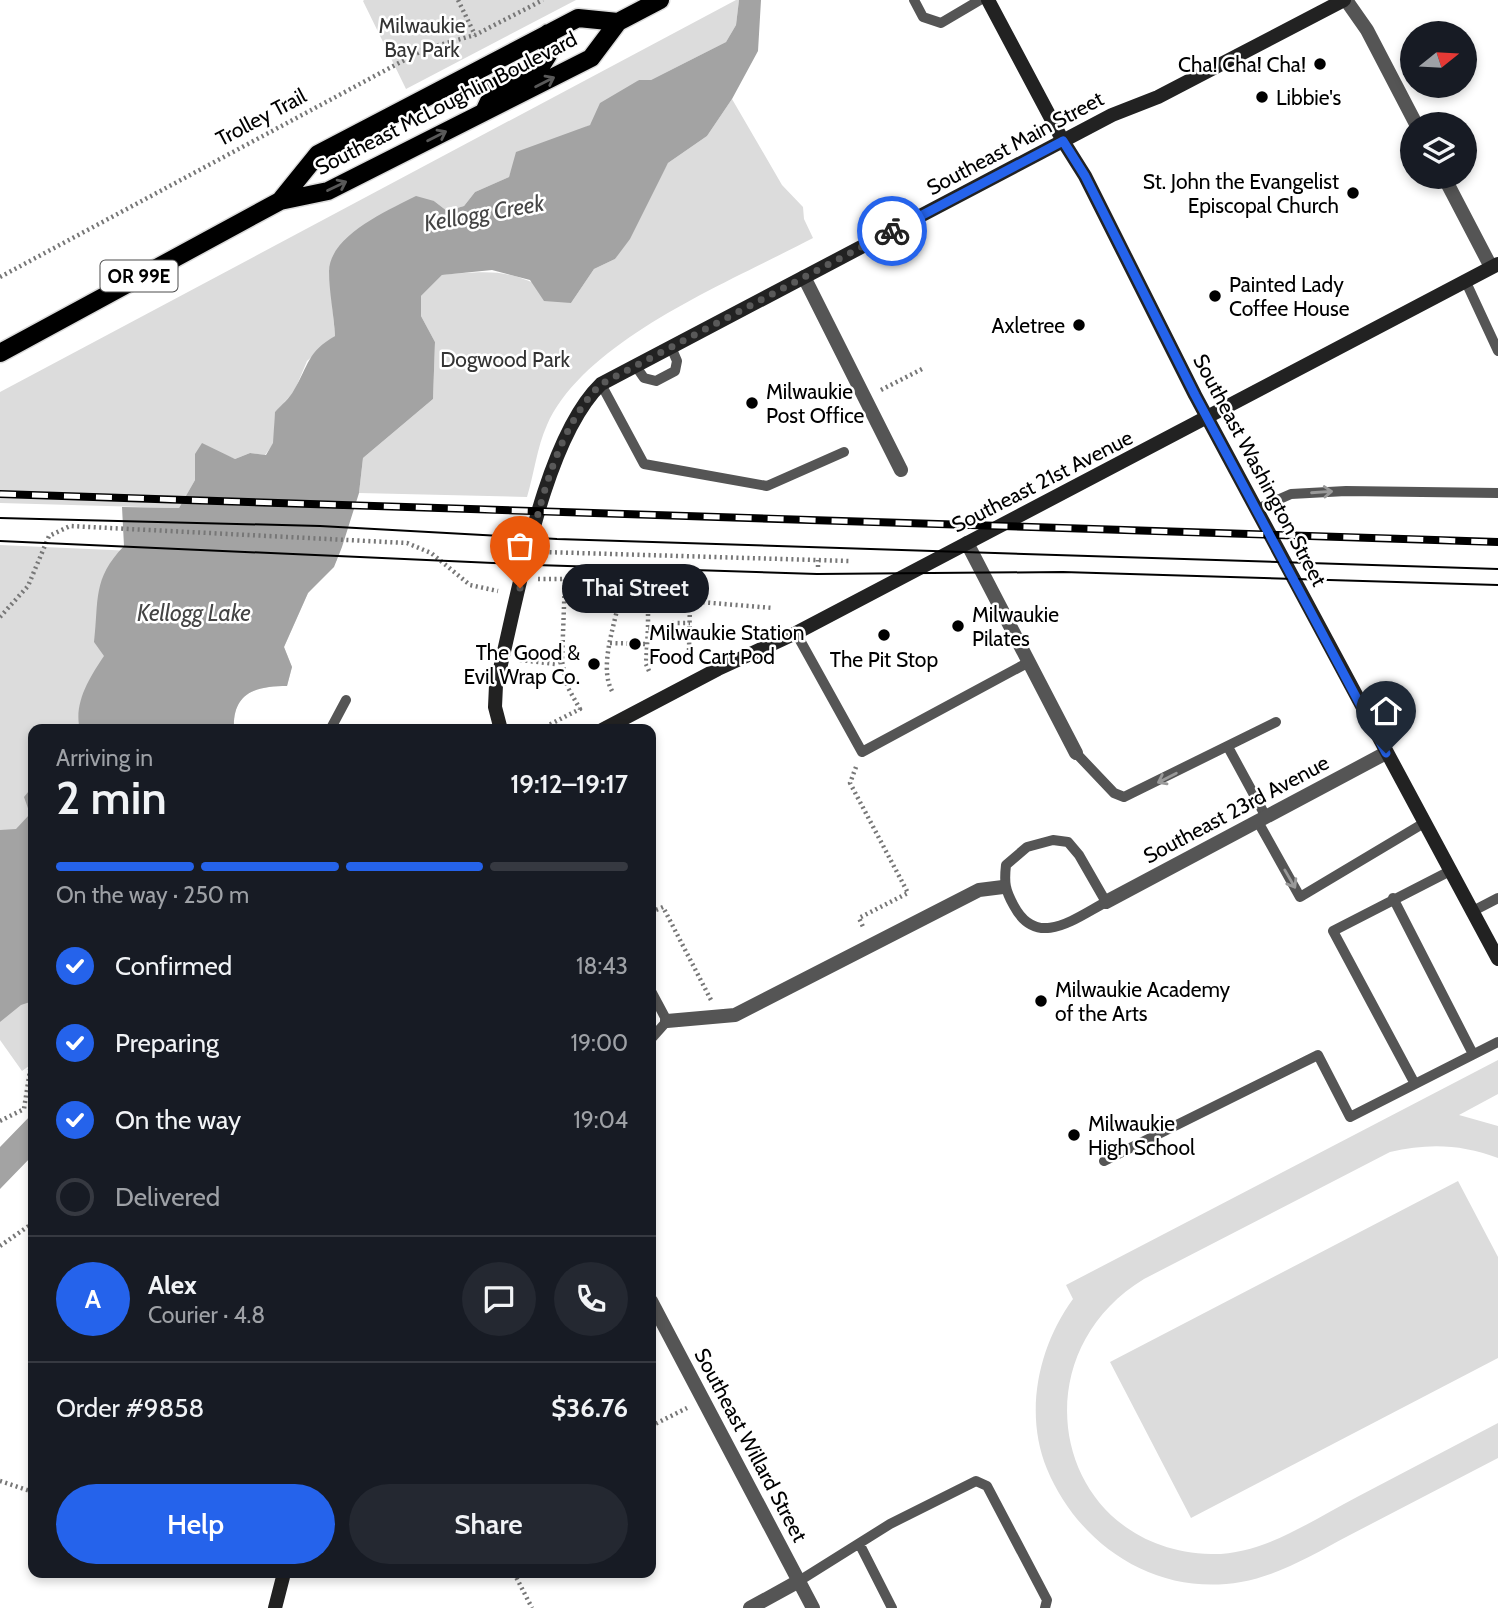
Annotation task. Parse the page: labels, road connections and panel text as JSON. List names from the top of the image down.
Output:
{
  "streets": {
    "main road": ["Southeast McLoughlin Boulevard", "OR 99E"],
    "street": [
      "Southeast Main Street",
      "Southeast Washington Street",
      "Southeast 21st Avenue",
      "Southeast 23rd Avenue",
      "Southeast Willard Street"
    ],
    "path": ["Trolley Trail"]
  },
  "crossings": [
    ["Southeast Main Street", "Southeast Washington Street"],
    ["Southeast Washington Street", "Southeast 21st Avenue"],
    ["Southeast Washington Street", "Southeast 23rd Avenue"]
  ],
  "water": ["Kellogg Creek", "Kellogg Lake"],
  "parks": ["Milwaukie Bay Park", "Dogwood Park"],
  "places": [
    "Cha! Cha! Cha!",
    "Libbie's",
    "St. John the Evangelist Episcopal Church",
    "Painted Lady Coffee House",
    "Axletree",
    "Milwaukie Post Office",
    "Thai Street",
    "Milwaukie Pilates",
    "The Pit Stop",
    "Milwaukie Station Food Cart Pod",
    "The Good & Evil Wrap Co.",
    "Milwaukie Academy of the Arts",
    "Milwaukie High School"
  ],
  "north": "right",
  "page": {
    "bubble": "Thai Street",
    "heading": ["2 min", "Arriving in", "19:12–19:17"],
    "panel": [
      "Alex",
      "Courier · 4.8",
      "Order #9858",
      "$36.76"
    ],
    "bar": "On the way · 250 m",
    "list": [
      ["Confirmed", "18:43"],
      ["Preparing", "19:00"],
      ["On the way", "19:04"],
      "Delivered"
    ],
    "round": "A",
    "buttons": ["Help", "Share"]
  }
}
